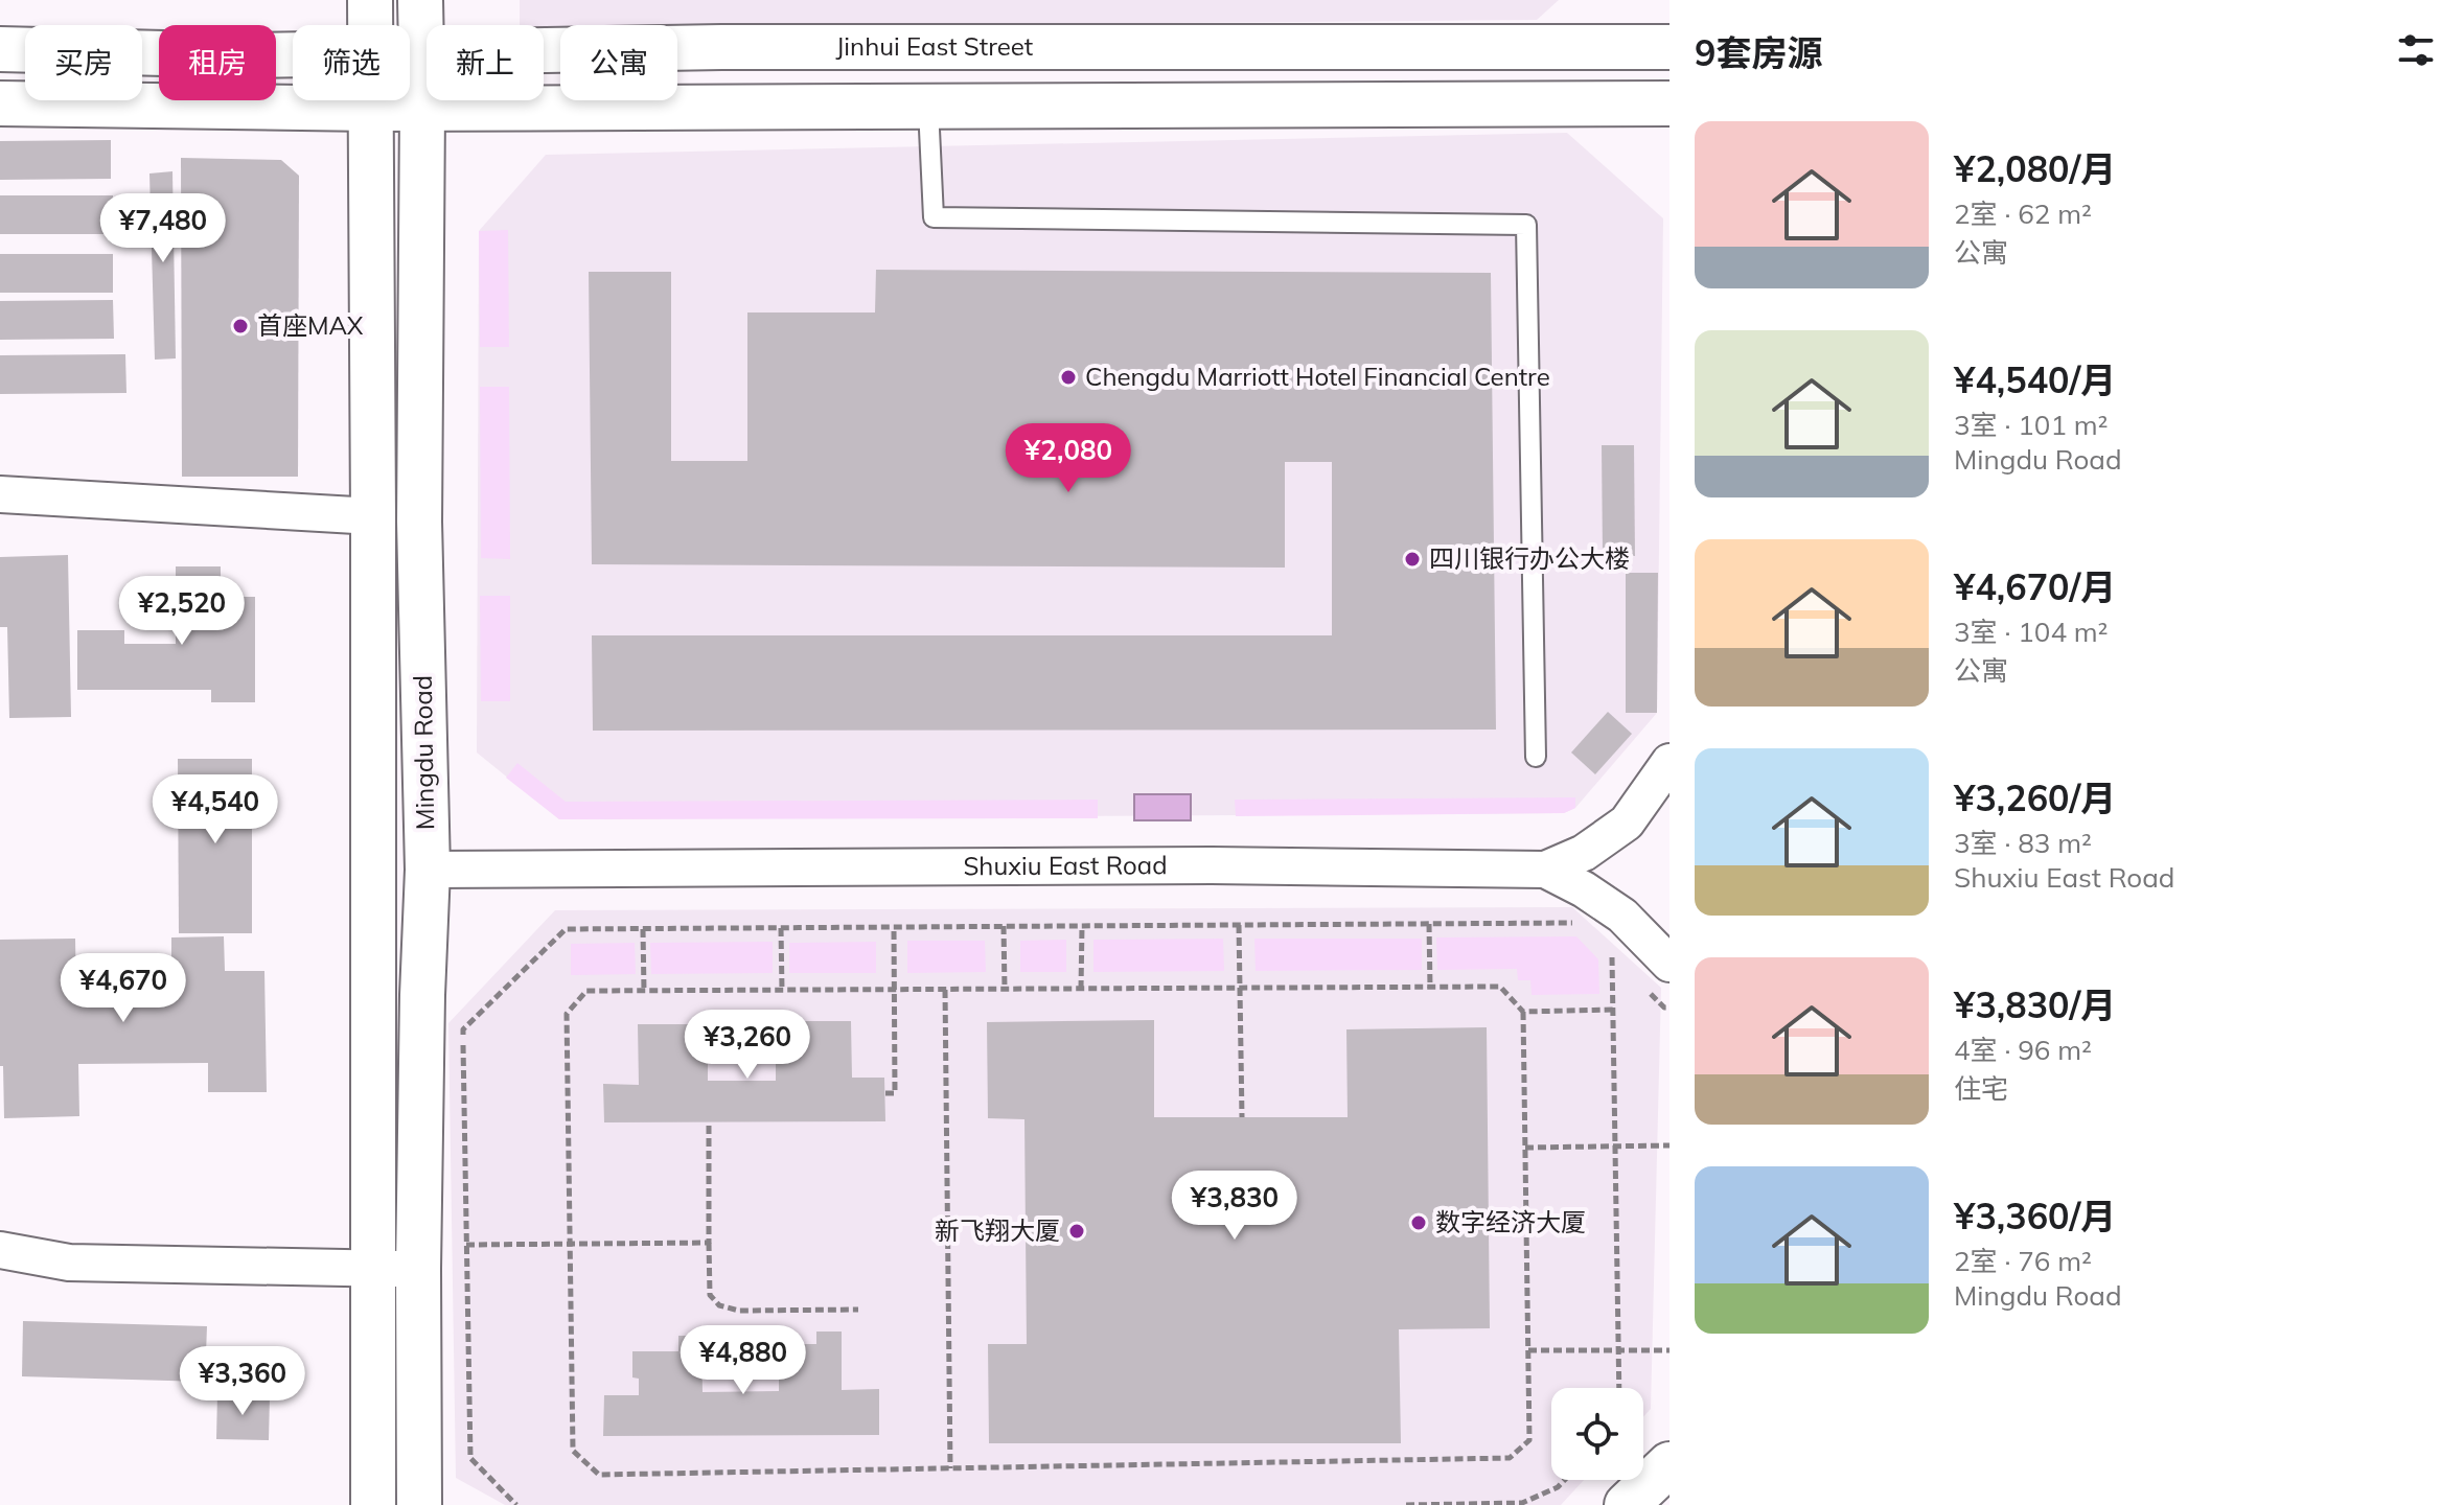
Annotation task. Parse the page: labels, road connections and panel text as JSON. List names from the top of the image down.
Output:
{
  "streets": {
    "street": ["Jinhui East Street", "Mingdu Road", "Shuxiu East Road"]
  },
  "crossings": [
    ["Jinhui East Street", "Mingdu Road"],
    ["Mingdu Road", "Shuxiu East Road"]
  ],
  "places": [
    "首座MAX",
    "Chengdu Marriott Hotel Financial Centre",
    "四川银行办公大楼",
    "数字经济大厦",
    "新飞翔大厦"
  ],
  "page": {
    "heading": "9套房源",
    "chip": [
      "买房",
      "租房",
      "筛选",
      "新上",
      "公寓"
    ],
    "list": [
      {
        "name": "¥2,080/月",
        "note": "2室 · 62 m² · 公寓"
      },
      {
        "name": "¥4,540/月",
        "note": "3室 · 101 m² · Mingdu Road"
      },
      {
        "name": "¥4,670/月",
        "note": "3室 · 104 m² · 公寓"
      },
      {
        "name": "¥3,260/月",
        "note": "3室 · 83 m² · Shuxiu East Road"
      },
      {
        "name": "¥3,830/月",
        "note": "4室 · 96 m² · 住宅"
      },
      {
        "name": "¥3,360/月",
        "note": "2室 · 76 m² · Mingdu Road"
      }
    ],
    "price": [
      "¥7,480",
      "¥2,080",
      "¥2,520",
      "¥4,540",
      "¥4,670",
      "¥3,260",
      "¥3,830",
      "¥4,880",
      "¥3,360"
    ]
  }
}
